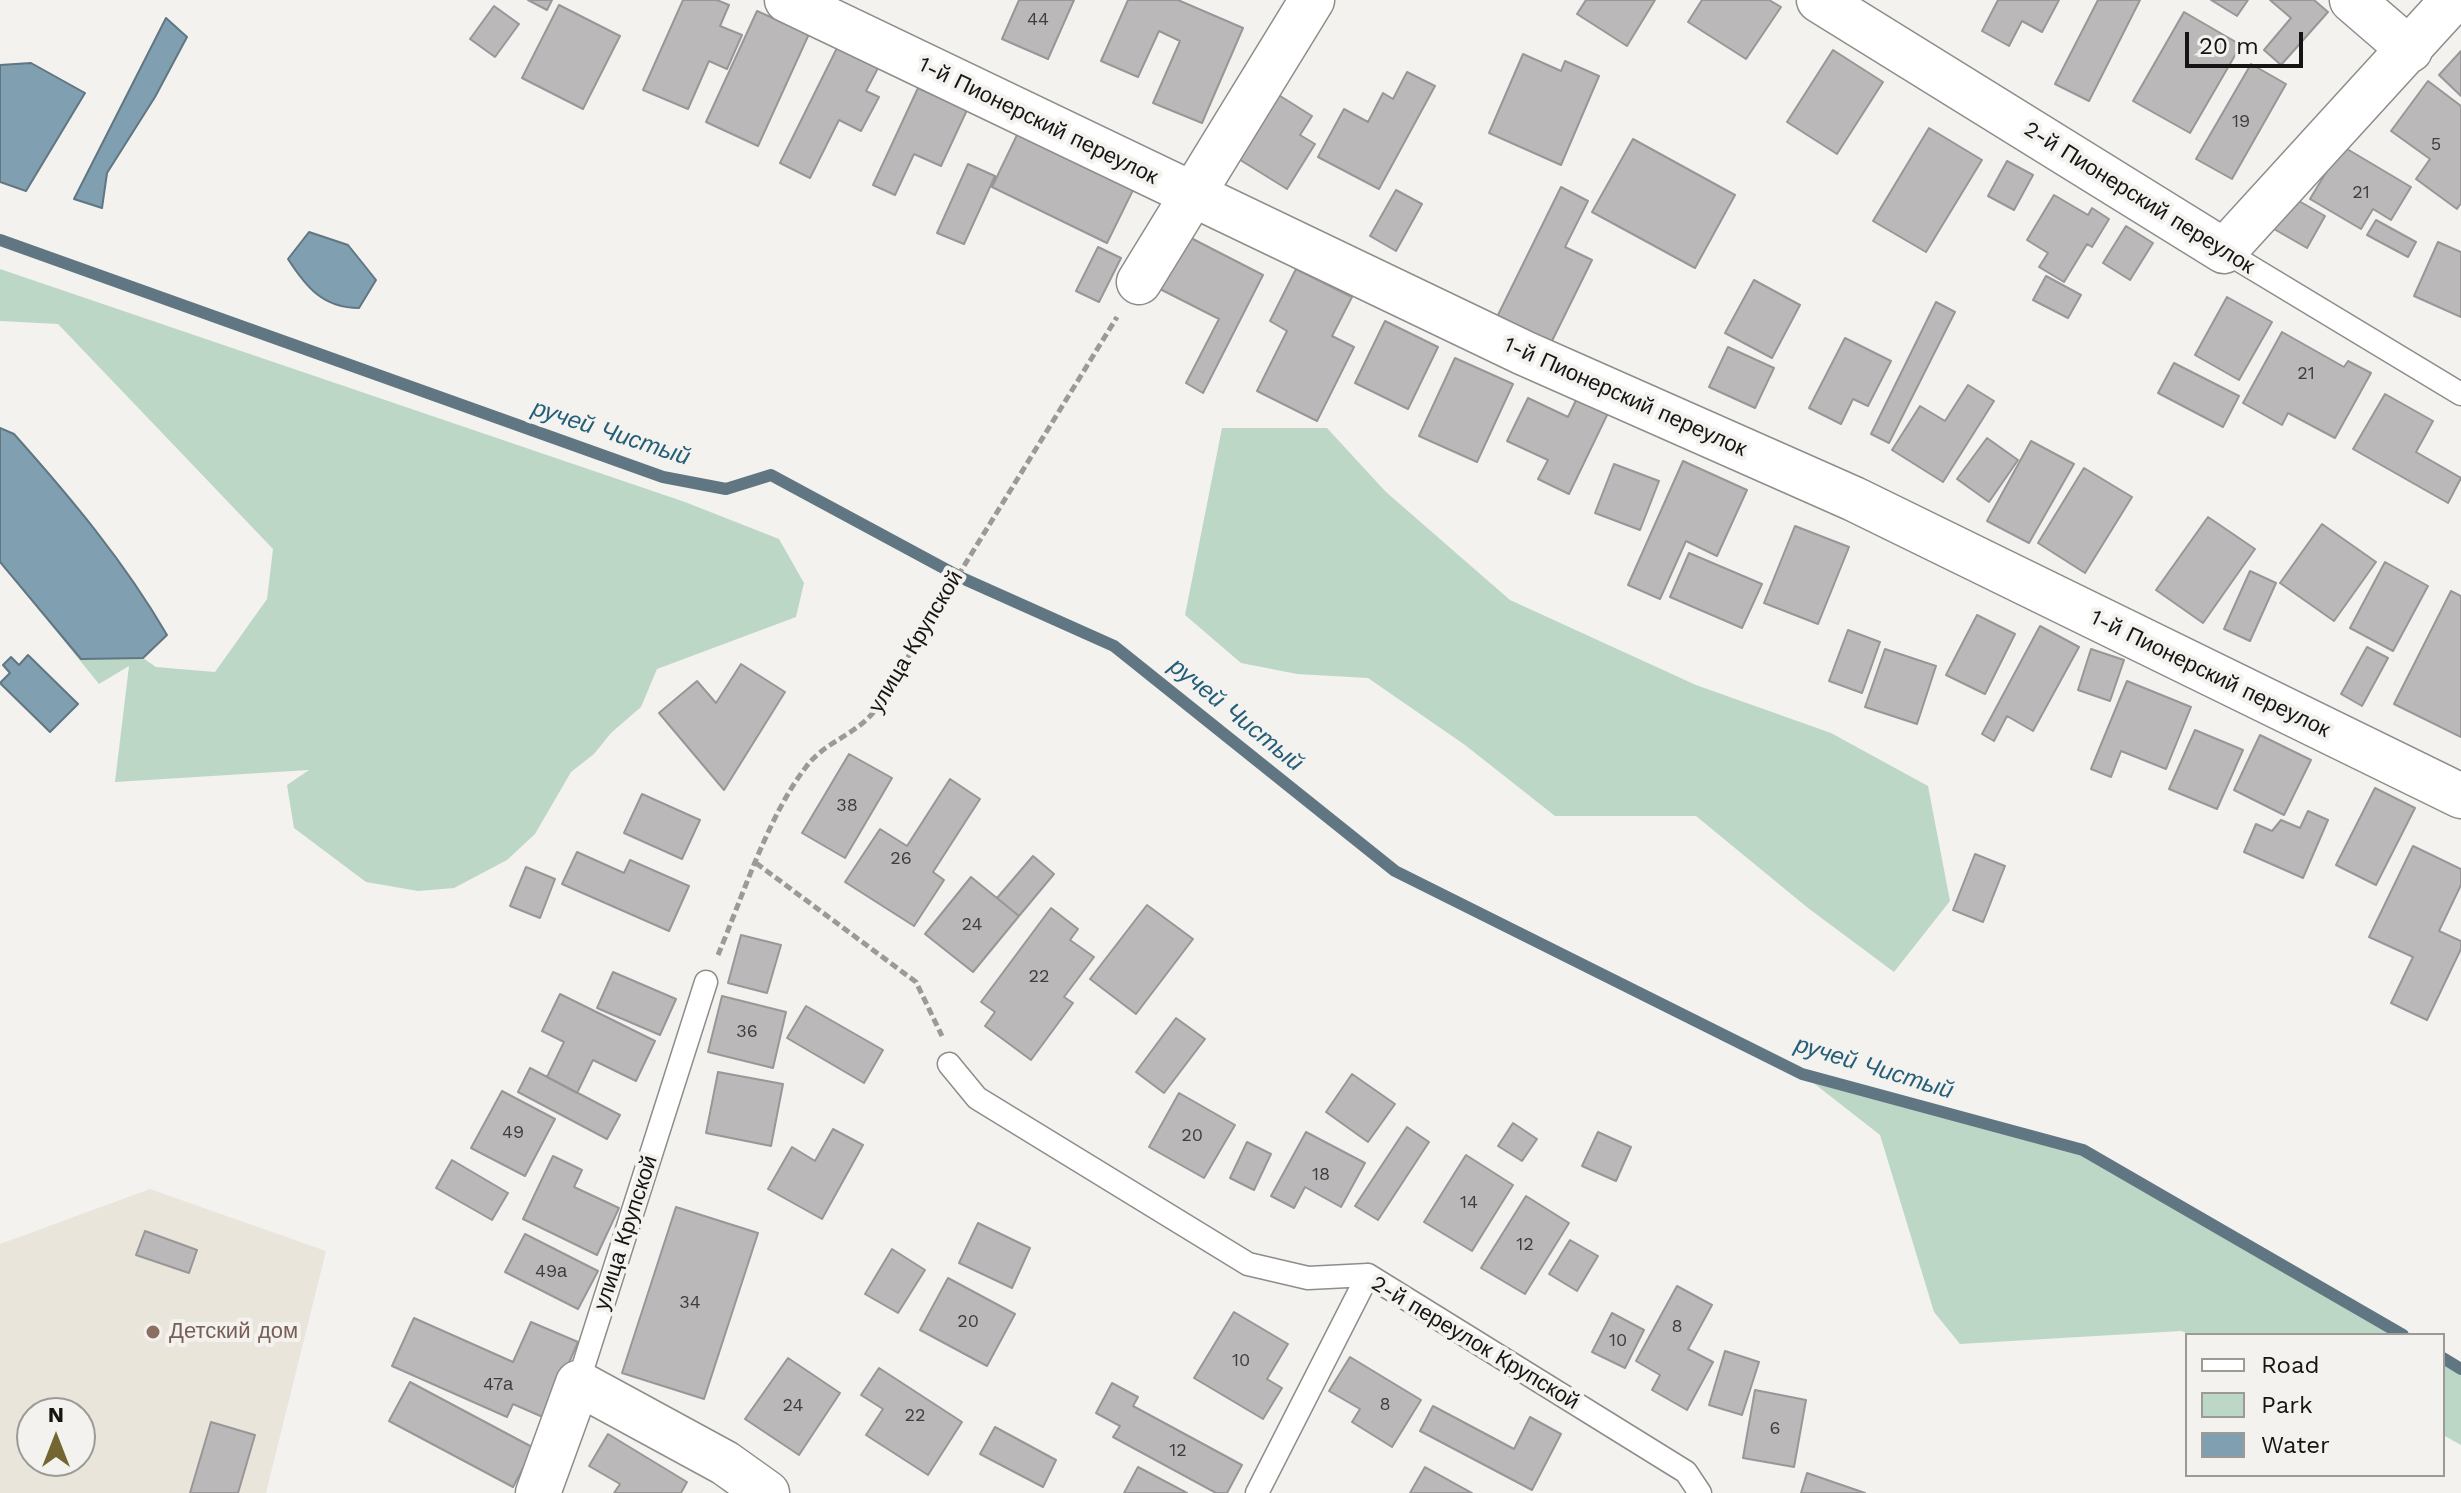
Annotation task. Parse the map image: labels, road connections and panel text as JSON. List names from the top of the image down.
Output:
{
  "streets": {
    "street": ["1-й Пионерский переулок", "2-й Пионерский переулок", "улица Крупской"],
    "lane": ["2-й переулок Крупской"]
  },
  "water": ["ручей Чистый"],
  "places": ["Детский дом"],
  "house_numbers": [
    "44",
    "19",
    "5",
    "21",
    "21",
    "38",
    "26",
    "24",
    "22",
    "36",
    "49",
    "20",
    "18",
    "14",
    "12",
    "49а",
    "34",
    "20",
    "8",
    "10",
    "10",
    "47а",
    "8",
    "24",
    "22",
    "6",
    "12"
  ],
  "legend": ["Road", "Park", "Water"],
  "scale_bar": "20 m",
  "north": "top"
}
